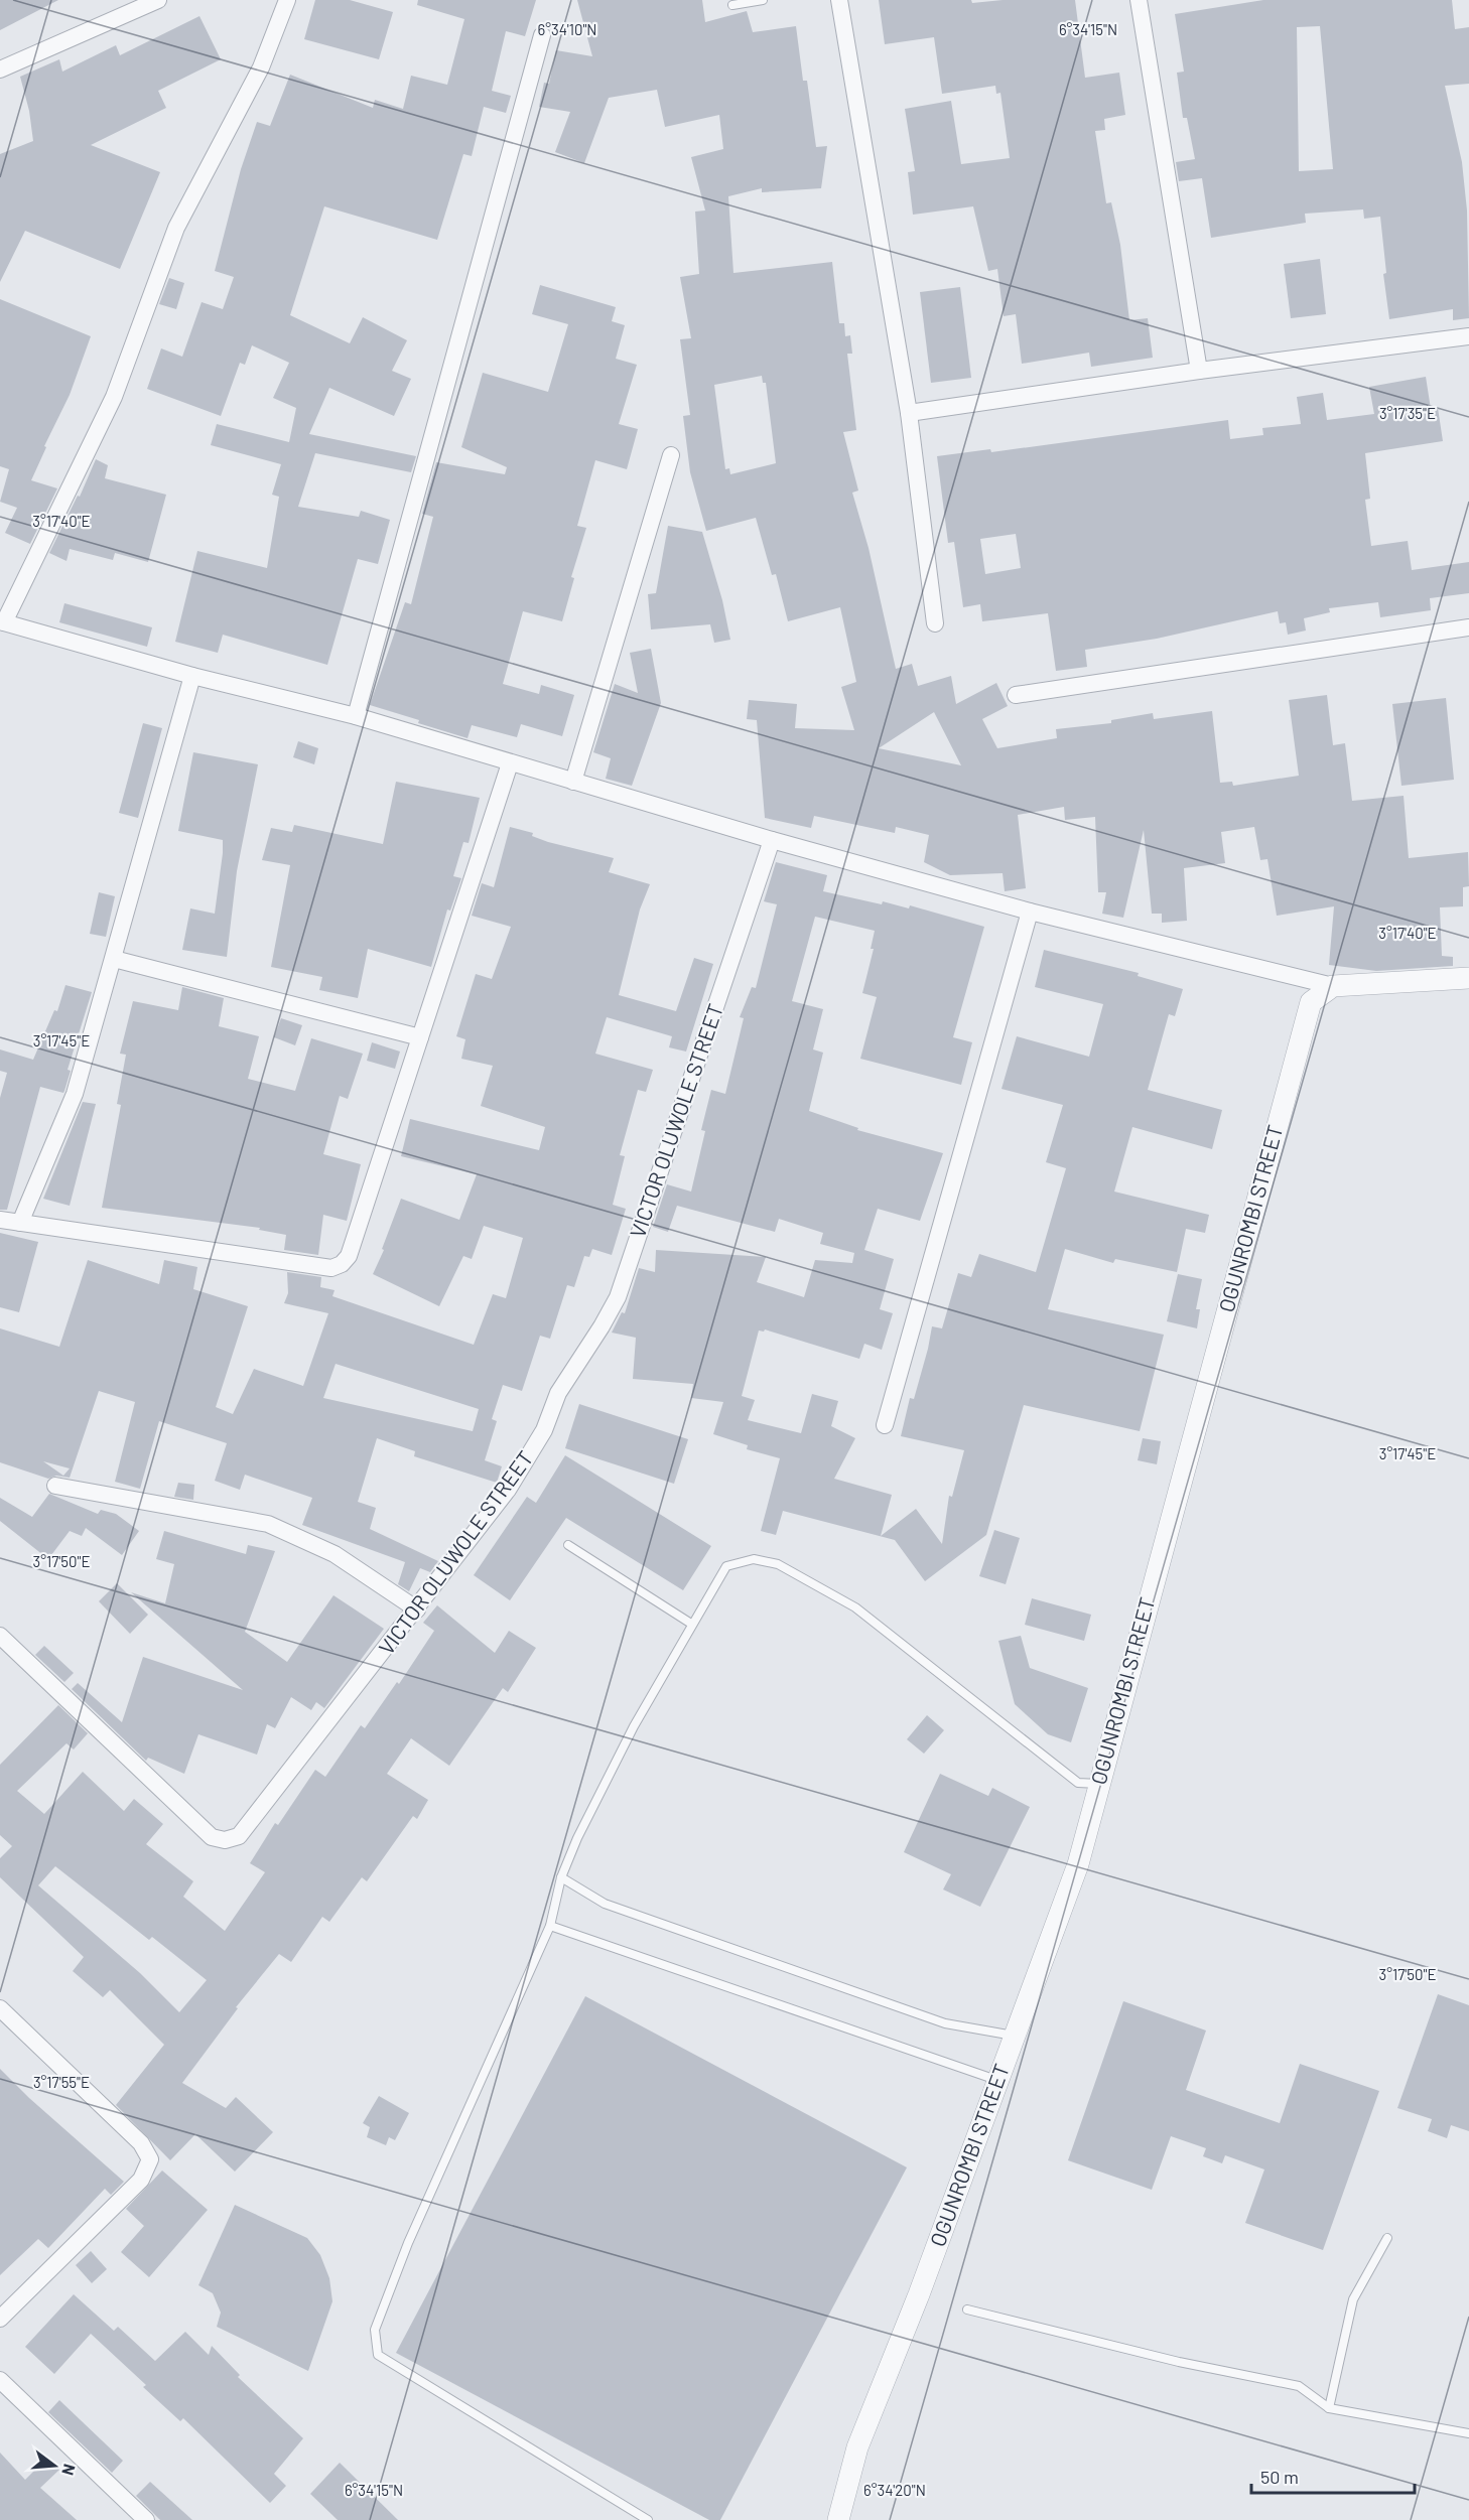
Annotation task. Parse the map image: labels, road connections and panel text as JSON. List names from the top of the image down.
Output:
{
  "streets": {
    "street": ["VICTOR OLUWOLE STREET", "OGUNROMBI STREET"]
  },
  "scale_bar": "50 m",
  "north": "right",
  "coordinates": [
    "6°34'10\"N",
    "6°34'15\"N",
    "3°17'35\"E",
    "3°17'40\"E",
    "3°17'45\"E",
    "3°17'50\"E",
    "3°17'55\"E",
    "6°34'20\"N"
  ]
}
